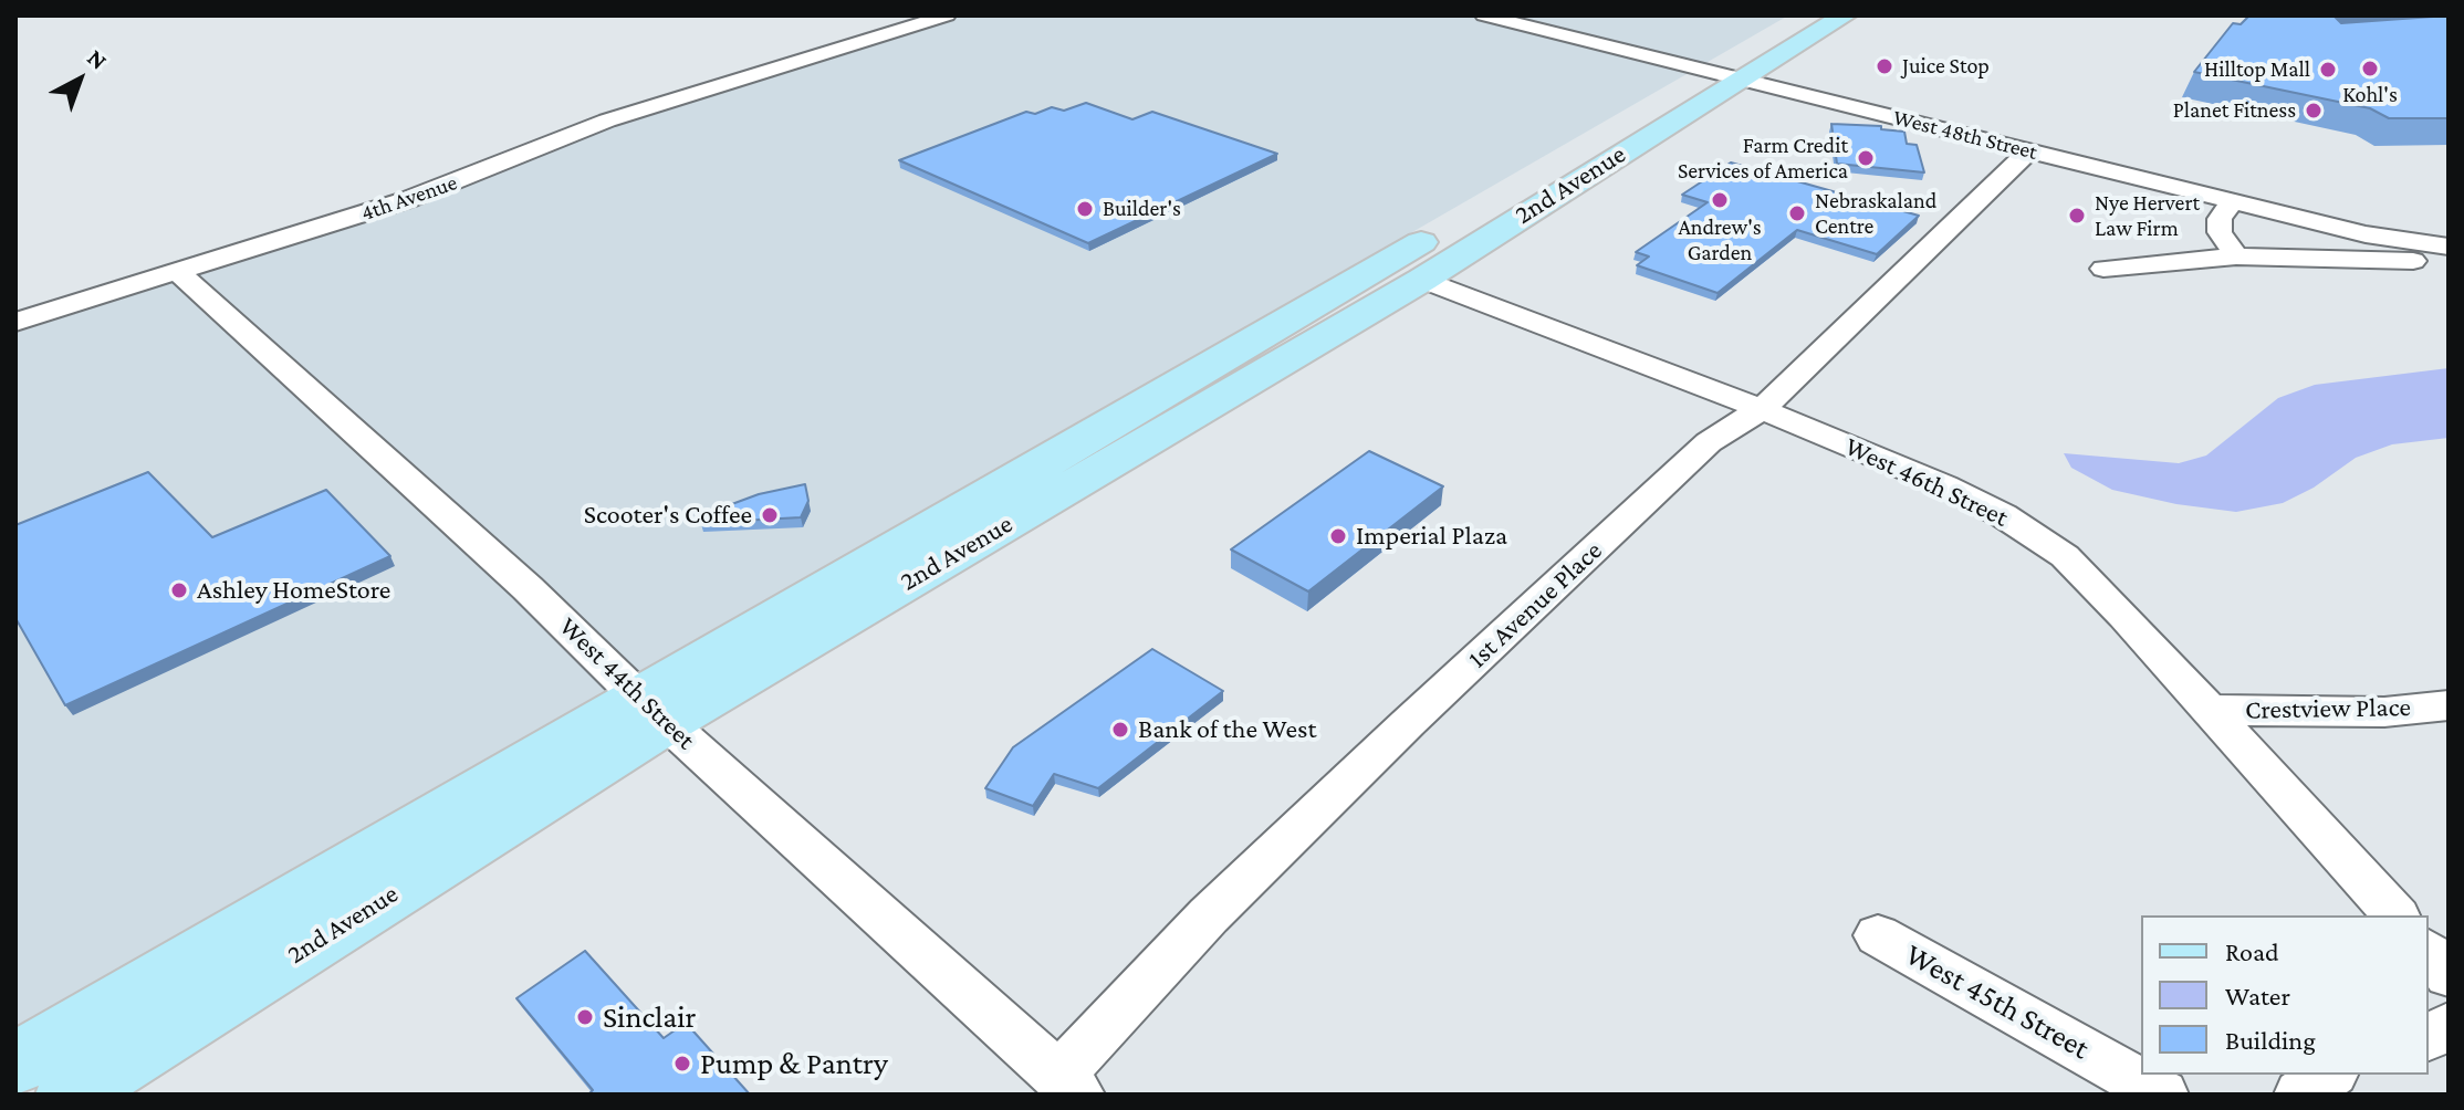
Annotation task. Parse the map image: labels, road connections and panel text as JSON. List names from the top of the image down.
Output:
{
  "streets": {
    "main road": ["2nd Avenue"],
    "street": [
      "West 48th Street",
      "4th Avenue",
      "West 46th Street",
      "1st Avenue Place",
      "West 44th Street",
      "Crestview Place",
      "West 45th Street"
    ]
  },
  "crossings": [
    ["West 48th Street", "2nd Avenue"],
    ["West 48th Street", "1st Avenue Place"],
    ["2nd Avenue", "West 46th Street"],
    ["2nd Avenue", "West 44th Street"],
    ["4th Avenue", "West 44th Street"],
    ["West 46th Street", "1st Avenue Place"],
    ["West 46th Street", "Crestview Place"],
    ["1st Avenue Place", "West 44th Street"]
  ],
  "places": [
    "Juice Stop",
    "Kohl's",
    "Hilltop Mall",
    "Planet Fitness",
    "Farm Credit Services of America",
    "Andrew's Garden",
    "Builder's",
    "Nebraskaland Centre",
    "Nye Hervert Law Firm",
    "Scooter's Coffee",
    "Imperial Plaza",
    "Ashley HomeStore",
    "Bank of the West",
    "Sinclair",
    "Pump & Pantry"
  ],
  "legend": ["Road", "Water", "Building"],
  "north": "top right"
}
